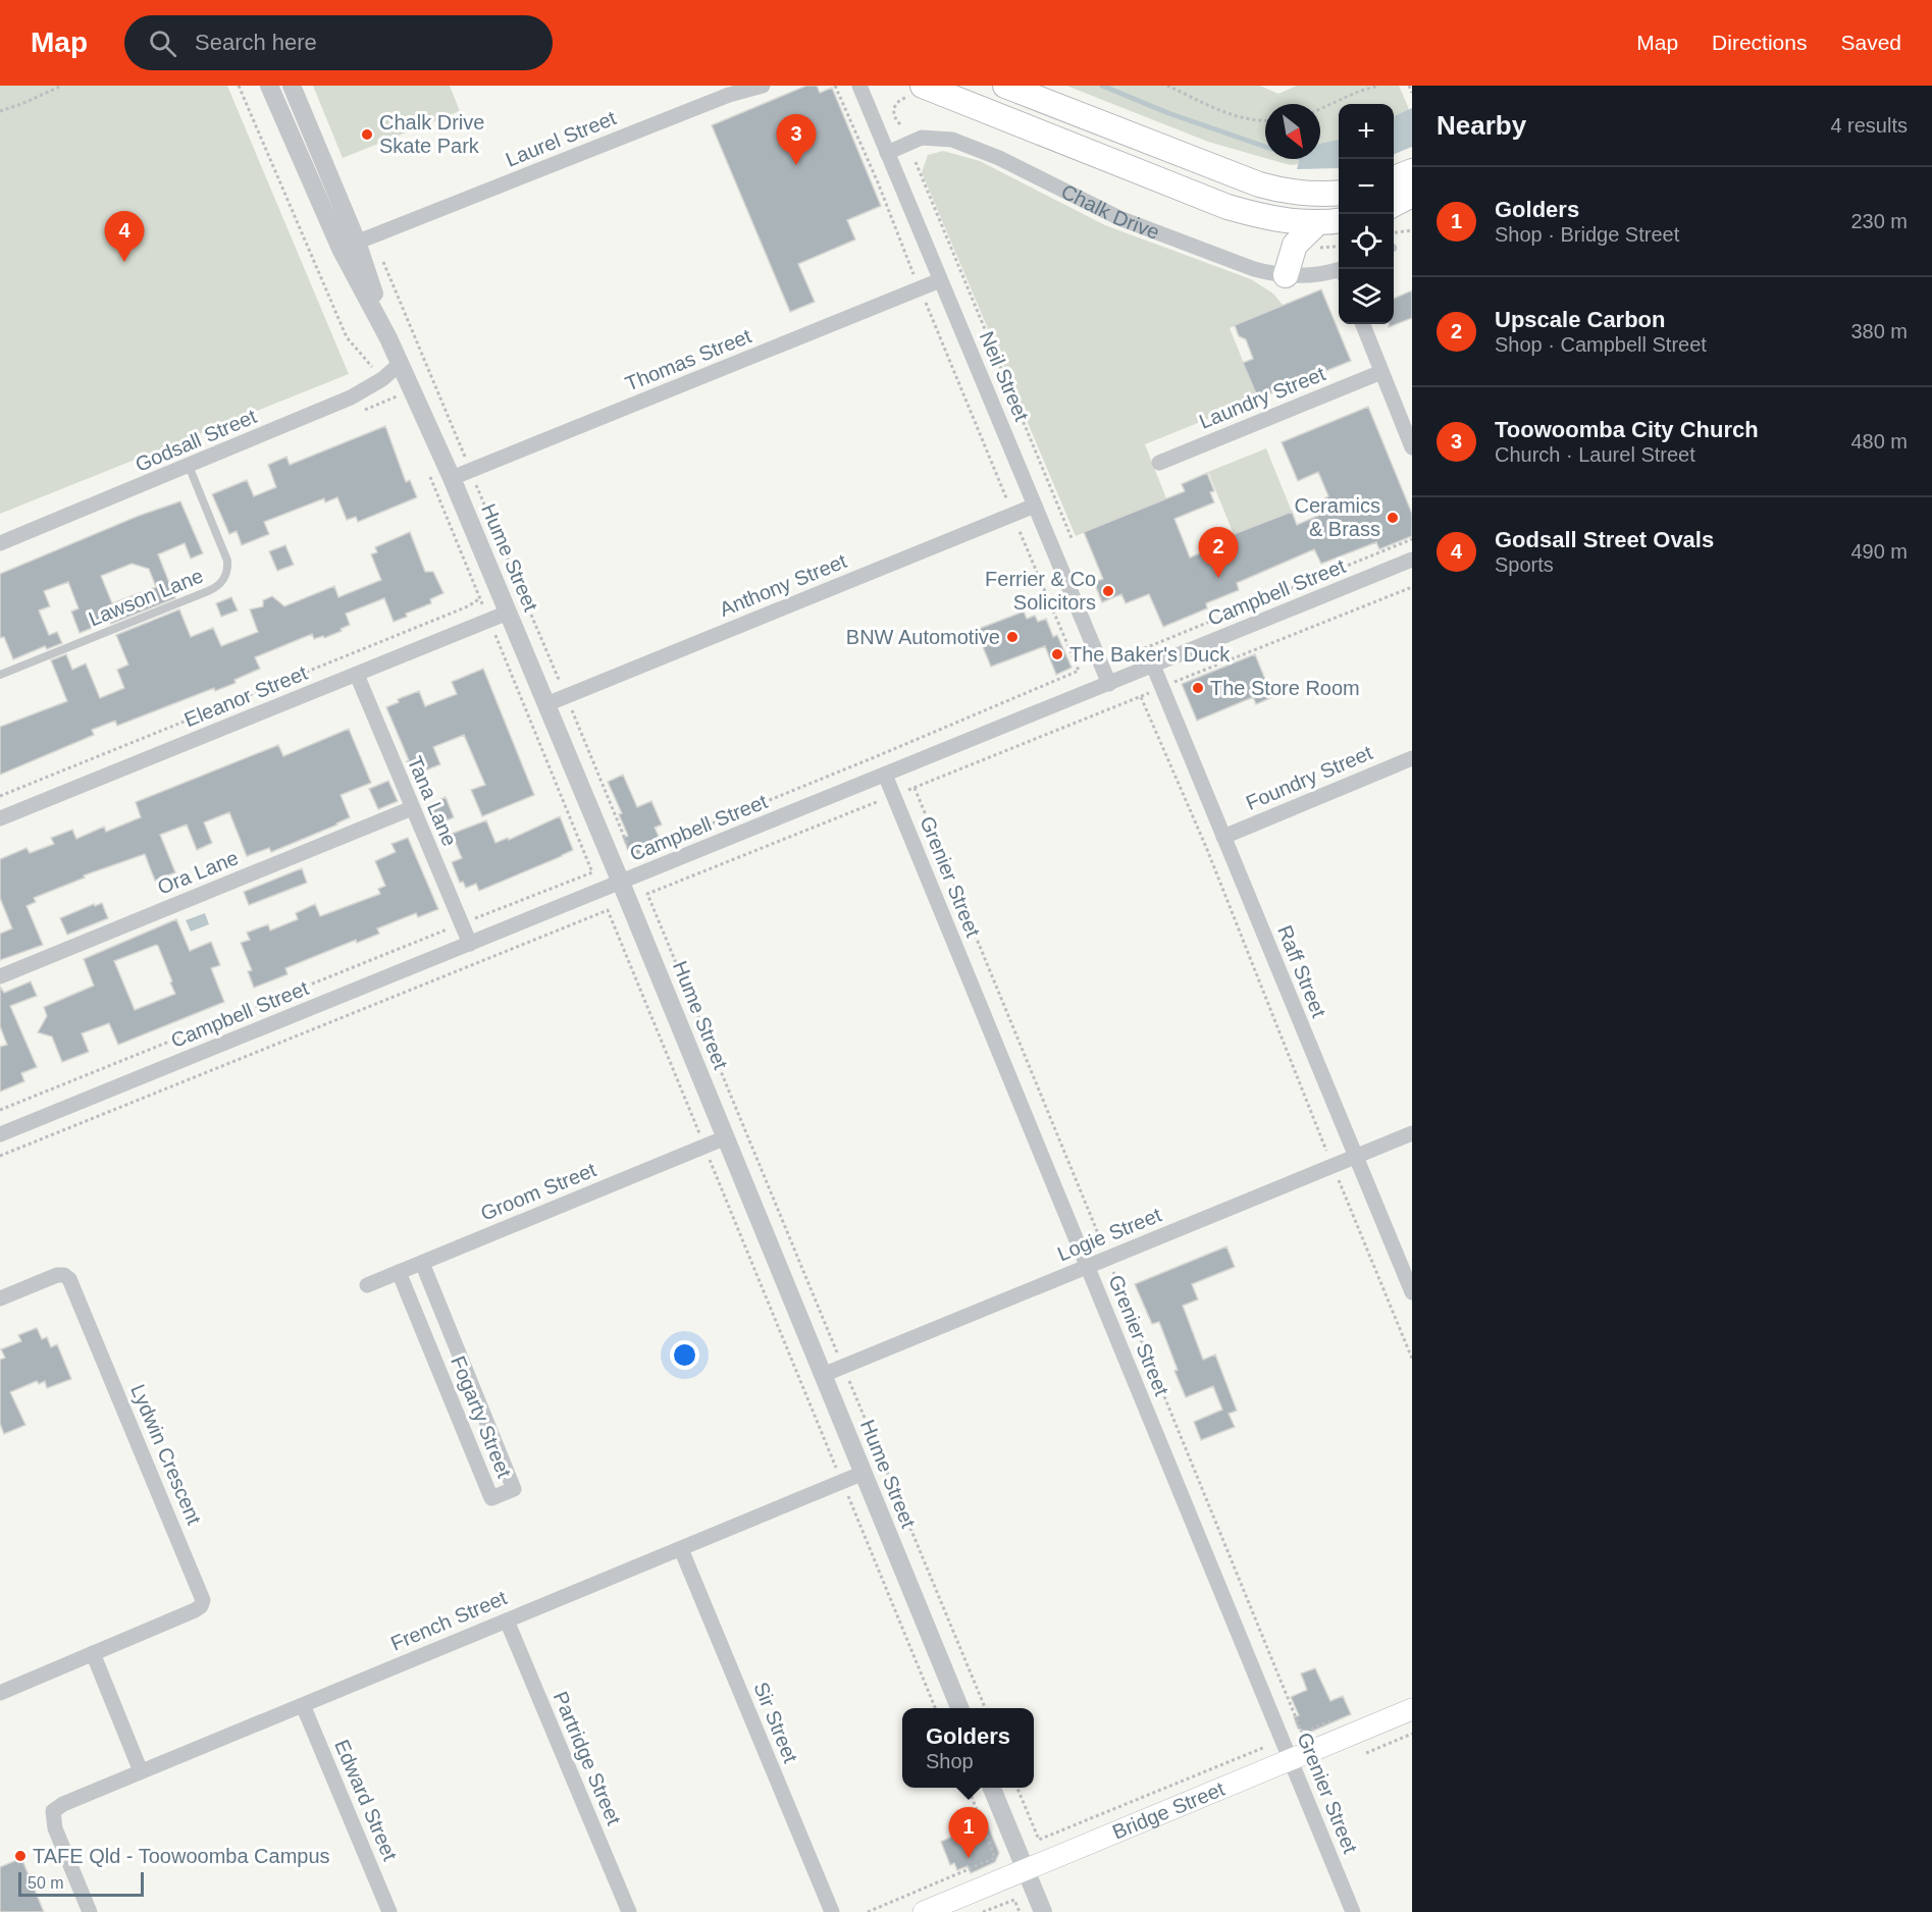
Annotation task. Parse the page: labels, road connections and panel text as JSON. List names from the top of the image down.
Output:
{
  "streets": {
    "main road": ["Bridge Street"],
    "street": [
      "Laurel Street",
      "Chalk Drive",
      "Thomas Street",
      "Neil Street",
      "Laundry Street",
      "Godsall Street",
      "Hume Street",
      "Anthony Street",
      "Campbell Street",
      "Eleanor Street",
      "Foundry Street",
      "Tana Lane",
      "Ora Lane",
      "Grenier Street",
      "Raff Street",
      "Groom Street",
      "Logie Street",
      "Fogarty Street",
      "Lydwin Crescent",
      "French Street",
      "Sir Street",
      "Partridge Street",
      "Edward Street"
    ],
    "lane": ["Lawson Lane"]
  },
  "crossings": [
    ["Laurel Street", "Hume Street"],
    ["Chalk Drive", "Neil Street"],
    ["Thomas Street", "Neil Street"],
    ["Thomas Street", "Hume Street"],
    ["Neil Street", "Anthony Street"],
    ["Neil Street", "Campbell Street"],
    ["Godsall Street", "Hume Street"],
    ["Godsall Street", "Lawson Lane"],
    ["Hume Street", "Anthony Street"],
    ["Hume Street", "Campbell Street"],
    ["Hume Street", "Eleanor Street"],
    ["Hume Street", "Groom Street"],
    ["Hume Street", "Logie Street"],
    ["Hume Street", "French Street"],
    ["Campbell Street", "Tana Lane"],
    ["Campbell Street", "Grenier Street"],
    ["Campbell Street", "Raff Street"],
    ["Eleanor Street", "Tana Lane"],
    ["Foundry Street", "Raff Street"],
    ["Tana Lane", "Ora Lane"],
    ["Grenier Street", "Logie Street"],
    ["Grenier Street", "Bridge Street"],
    ["Raff Street", "Logie Street"],
    ["Groom Street", "Fogarty Street"],
    ["French Street", "Sir Street"],
    ["French Street", "Partridge Street"],
    ["French Street", "Edward Street"]
  ],
  "places": [
    "Chalk Drive Skate Park",
    "Ceramics & Brass",
    "Ferrier & Co Solicitors",
    "BNW Automotive",
    "The Baker's Duck",
    "The Store Room",
    "TAFE Qld - Toowoomba Campus"
  ],
  "scale_bar": "50 m",
  "north": "bottom right",
  "page": {
    "header": "Map",
    "search": "Search here",
    "nav": ["Map", "Directions", "Saved"],
    "heading": ["Nearby", "4 results"],
    "map_buttons": ["+", "−"],
    "pins": [
      "3",
      "4",
      "2",
      "1"
    ],
    "list": [
      {
        "mark": "1",
        "name": "Golders",
        "note": "Shop · Bridge Street",
        "value": "230 m"
      },
      {
        "mark": "2",
        "name": "Upscale Carbon",
        "note": "Shop · Campbell Street",
        "value": "380 m"
      },
      {
        "mark": "3",
        "name": "Toowoomba City Church",
        "note": "Church · Laurel Street",
        "value": "480 m"
      },
      {
        "mark": "4",
        "name": "Godsall Street Ovals",
        "note": "Sports",
        "value": "490 m"
      }
    ],
    "popup": ["Golders", "Shop"],
    "scale": "50 m"
  }
}
